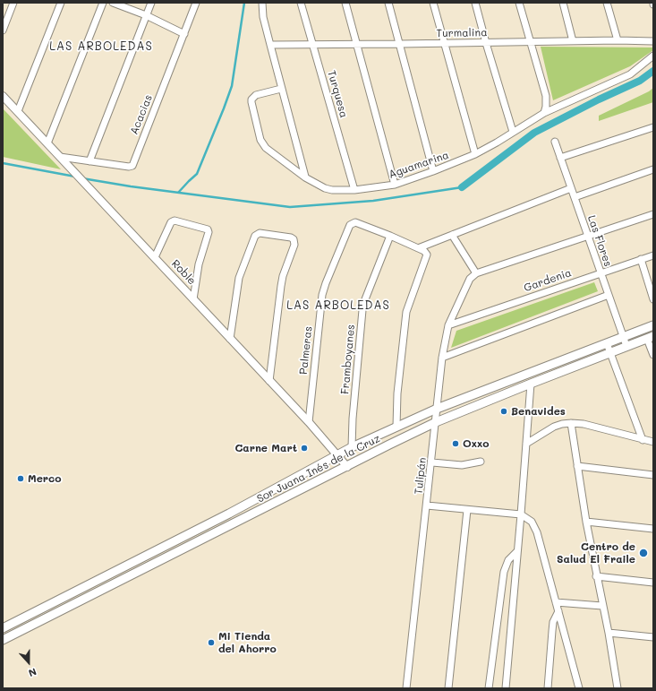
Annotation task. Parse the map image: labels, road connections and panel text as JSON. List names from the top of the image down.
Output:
{
  "streets": {
    "main road": ["Sor Juana Inés de la Cruz"],
    "street": [
      "Turmalina",
      "Turquesa",
      "Acacias",
      "Aguamarina",
      "Las Flores",
      "Roble",
      "Gardenia",
      "Palmeras",
      "Framboyanes",
      "Tulipán"
    ]
  },
  "crossings": [
    ["Turmalina", "Turquesa"],
    ["Turquesa", "Aguamarina"],
    ["Acacias", "Roble"],
    ["Las Flores", "Gardenia"],
    ["Las Flores", "Sor Juana Inés de la Cruz"],
    ["Roble", "Palmeras"],
    ["Roble", "Sor Juana Inés de la Cruz"],
    ["Gardenia", "Tulipán"],
    ["Palmeras", "Framboyanes"],
    ["Framboyanes", "Sor Juana Inés de la Cruz"],
    ["Sor Juana Inés de la Cruz", "Tulipán"]
  ],
  "districts": ["LAS ARBOLEDAS", "LAS ARBOLEDAS"],
  "places": [
    "Benavides",
    "Oxxo",
    "Carne Mart",
    "Merco",
    "Centro de Salud El Fraile",
    "Mi Tienda del Ahorro"
  ],
  "north": "bottom"
}
